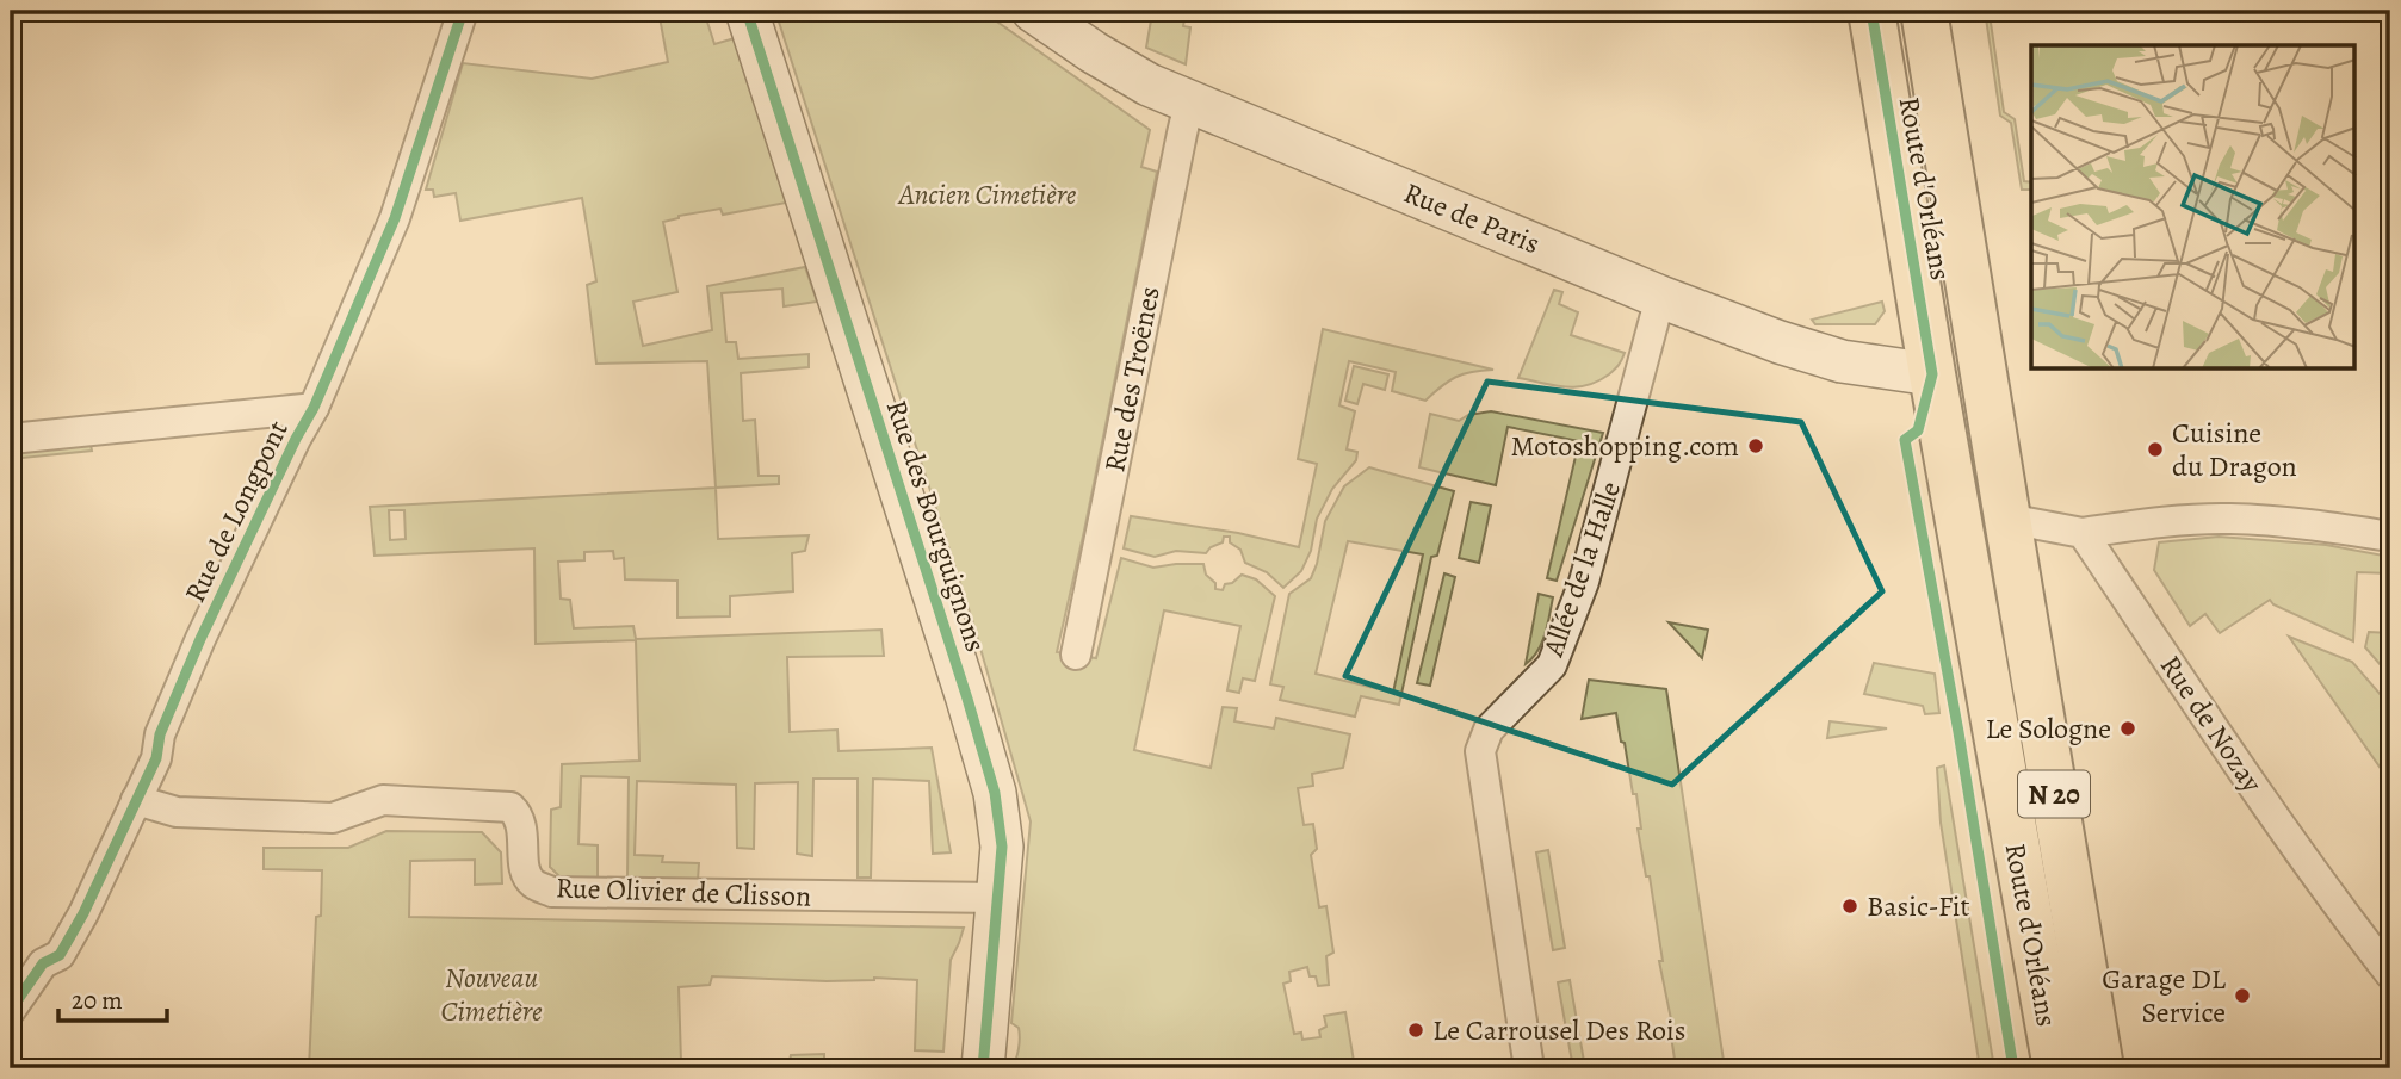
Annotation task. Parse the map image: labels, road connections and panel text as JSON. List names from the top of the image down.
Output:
{
  "streets": {
    "main road": ["Route d'Orléans", "N 20"],
    "street": [
      "Rue de Paris",
      "Rue des Troënes",
      "Rue de Longpont",
      "Rue des Bourguignons",
      "Allée de la Halle",
      "Rue de Nozay",
      "Rue Olivier de Clisson"
    ]
  },
  "crossings": [
    ["Route d'Orléans", "Rue de Paris"],
    ["Rue de Paris", "Rue des Troënes"],
    ["Rue de Paris", "Allée de la Halle"],
    ["Rue de Longpont", "Rue Olivier de Clisson"],
    ["Rue des Bourguignons", "Rue Olivier de Clisson"]
  ],
  "parks": ["Ancien Cimetière", "Nouveau Cimetière"],
  "places": [
    "Motoshopping.com",
    "Cuisine du Dragon",
    "Le Sologne",
    "Basic-Fit",
    "Garage DL Service",
    "Le Carrousel Des Rois"
  ],
  "scale_bar": "20 m"
}
